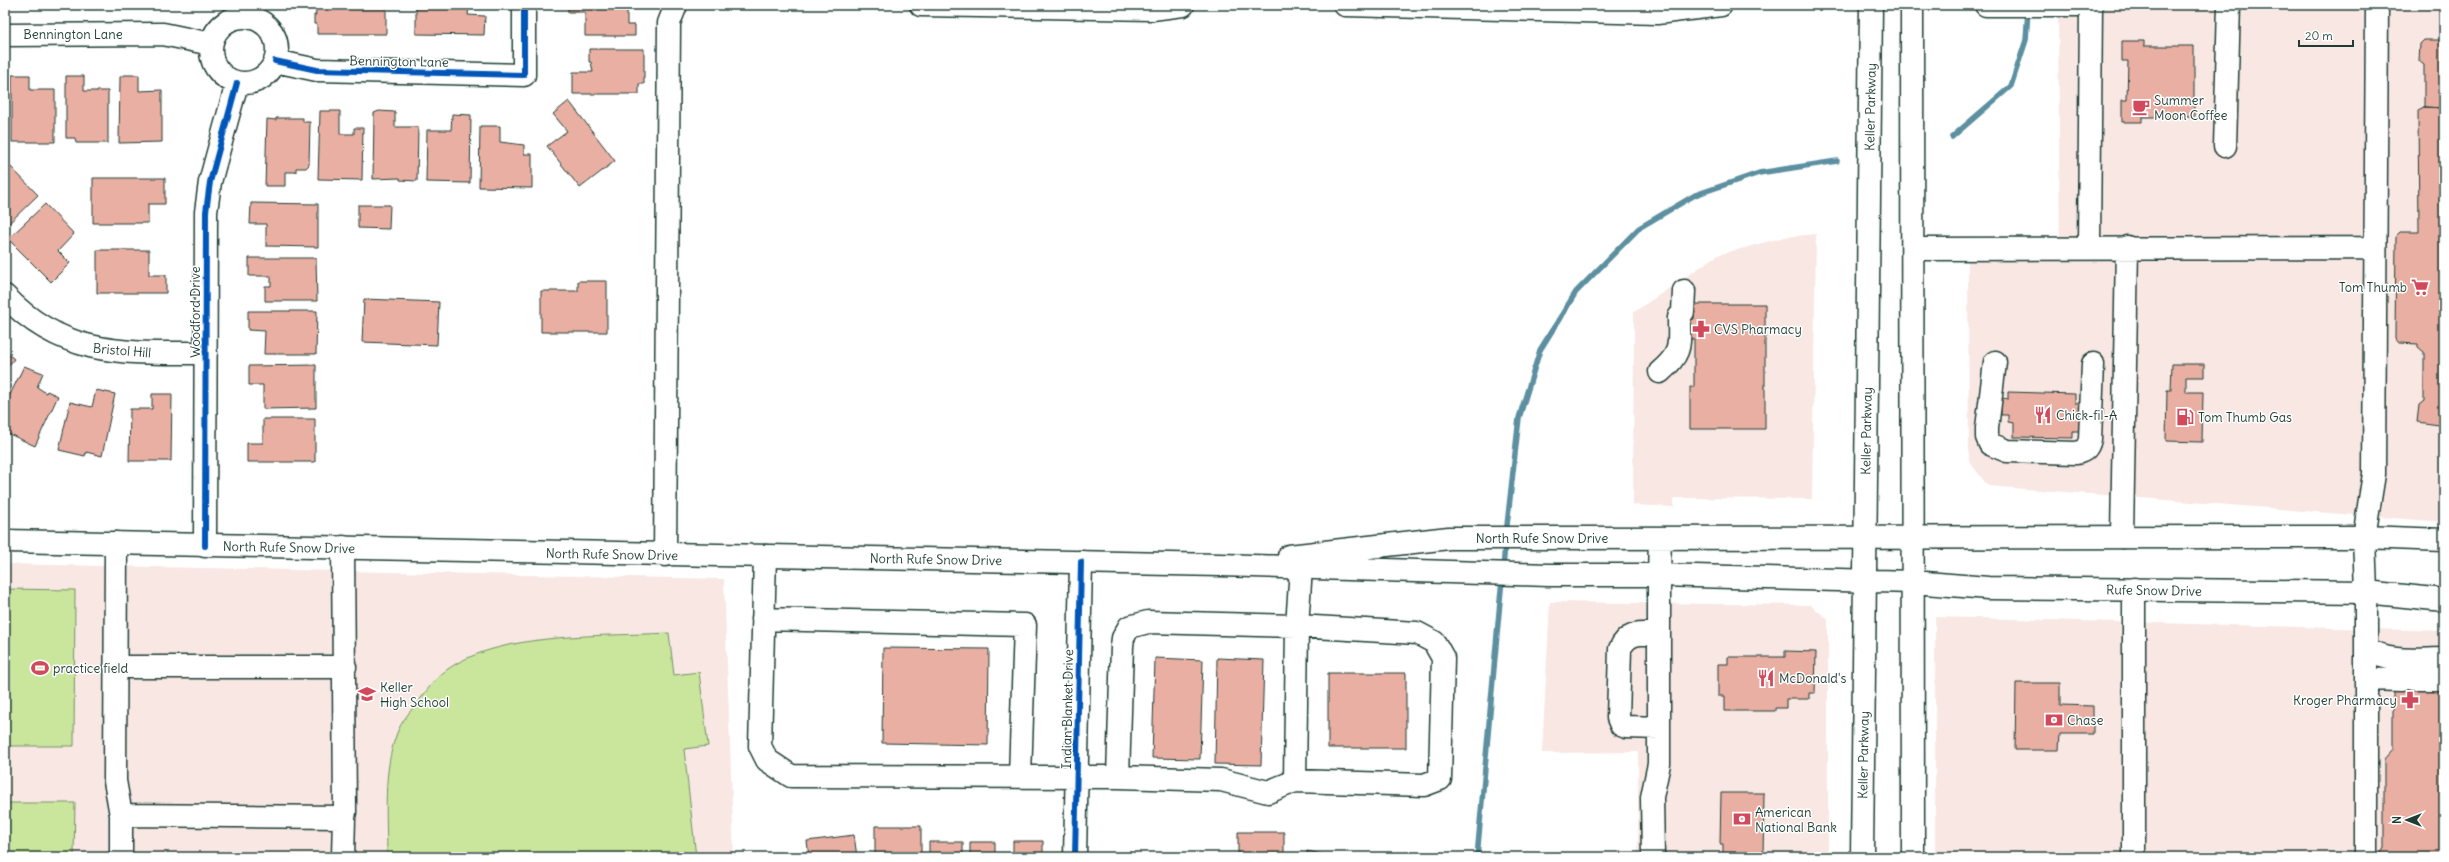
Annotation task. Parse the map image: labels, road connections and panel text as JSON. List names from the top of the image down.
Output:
{
  "streets": {
    "main road": [
      "Bennington Lane",
      "Keller Parkway",
      "Woodford Drive",
      "Bristol Hill",
      "North Rufe Snow Drive",
      "Rufe Snow Drive",
      "Indian Blanket Drive"
    ]
  },
  "crossings": [
    ["Bennington Lane", "Woodford Drive"],
    ["Keller Parkway", "North Rufe Snow Drive"],
    ["Keller Parkway", "Rufe Snow Drive"],
    ["Woodford Drive", "Bristol Hill"],
    ["Woodford Drive", "North Rufe Snow Drive"],
    ["North Rufe Snow Drive", "Rufe Snow Drive"],
    ["North Rufe Snow Drive", "Indian Blanket Drive"]
  ],
  "places": {
    "cafe": ["Summer Moon Coffee"],
    "supermarket": ["Tom Thumb"],
    "pharmacy": ["CVS Pharmacy", "Kroger Pharmacy"],
    "restaurant": ["Chick-fil-A", "McDonald's"],
    "fuel station": ["Tom Thumb Gas"],
    "sports": ["practice field"],
    "school or university": ["Keller High School"],
    "bank": ["Chase", "American National Bank"]
  },
  "scale_bar": "20 m",
  "north": "left"
}
